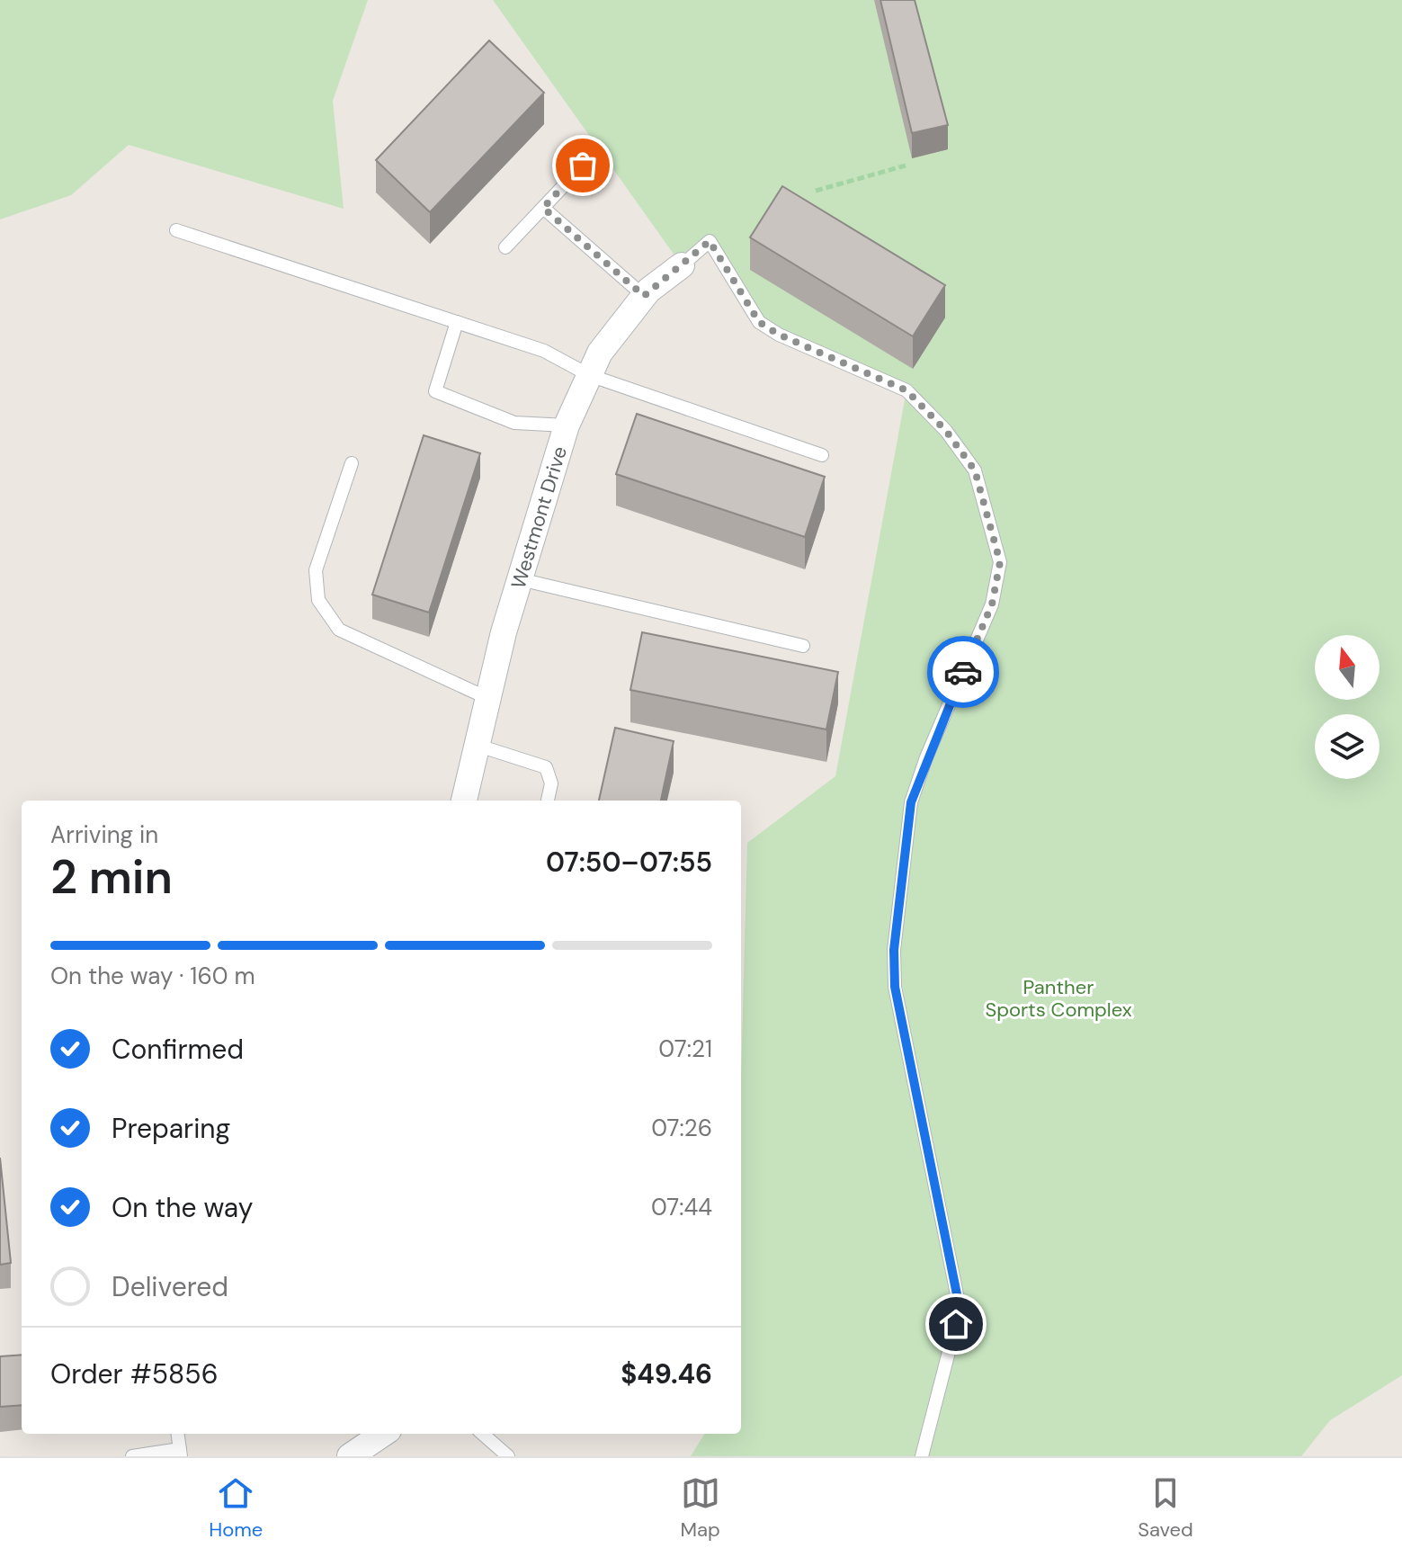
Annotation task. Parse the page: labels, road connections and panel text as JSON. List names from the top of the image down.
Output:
{
  "streets": {
    "street": ["Westmont Drive"]
  },
  "parks": ["Panther Sports Complex"],
  "north": "top",
  "page": {
    "heading": ["2 min", "Arriving in", "07:50–07:55"],
    "panel": ["Order #5856", "$49.46"],
    "bar": "On the way · 160 m",
    "list": [
      ["Confirmed", "07:21"],
      ["Preparing", "07:26"],
      ["On the way", "07:44"],
      "Delivered"
    ],
    "tabs": ["Home", "Map", "Saved"]
  }
}
